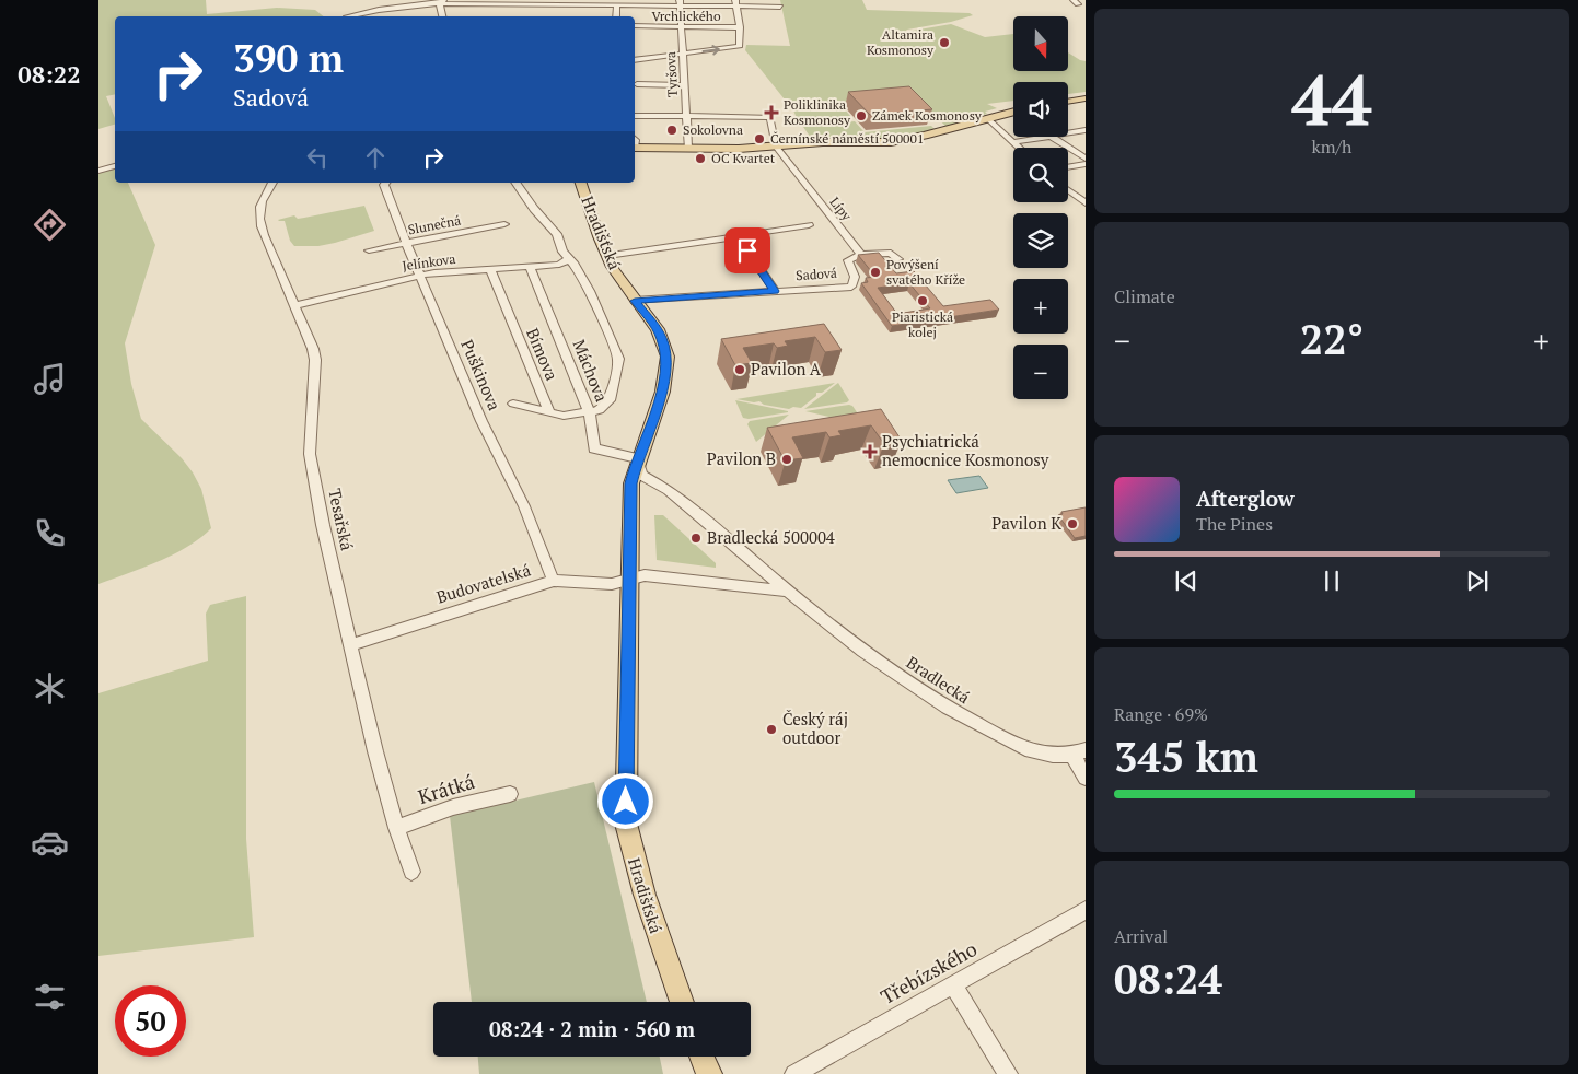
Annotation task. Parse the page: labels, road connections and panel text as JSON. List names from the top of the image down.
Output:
{
  "streets": {
    "main road": ["Hradišťská"],
    "street": [
      "Vrchlického",
      "Tyršova",
      "Lípy",
      "Slunečná",
      "Jelínkova",
      "Sadová",
      "Bímova",
      "Máchova",
      "Puškinova",
      "Tesařská",
      "Budovatelská",
      "Bradlecká",
      "Krátká",
      "Třebízského"
    ]
  },
  "crossings": [
    ["Vrchlického", "Tyršova"],
    ["Lípy", "Sadová"],
    ["Slunečná", "Puškinova"],
    ["Hradišťská", "Sadová"],
    ["Hradišťská", "Máchova"],
    ["Hradišťská", "Budovatelská"],
    ["Hradišťská", "Bradlecká"],
    ["Jelínkova", "Bímova"],
    ["Jelínkova", "Máchova"],
    ["Jelínkova", "Puškinova"],
    ["Jelínkova", "Tesařská"],
    ["Máchova", "Bradlecká"],
    ["Puškinova", "Budovatelská"],
    ["Tesařská", "Budovatelská"],
    ["Tesařská", "Krátká"]
  ],
  "places": {
    "other": [
      "Altamira Kosmonosy",
      "Zámek Kosmonosy",
      "Sokolovna",
      "Černínské náměstí 500001",
      "OC Kvartet",
      "Povýšení svatého Kříže",
      "Piaristická kolej",
      "Pavilon A",
      "Pavilon B",
      "Pavilon K",
      "Bradlecká 500004",
      "Český ráj outdoor"
    ],
    "health": ["Poliklinika Kosmonosy", "Psychiatrická nemocnice Kosmonosy"]
  },
  "north": "bottom",
  "page": {
    "tabs": "08:22",
    "tile": [
      ["44", "km/h"],
      "Climate",
      ["Range · 69%", "345 km"],
      ["Arrival", "08:24"]
    ],
    "map_buttons": ["+", "−"],
    "turn": ["390 m", "Sadová"],
    "heat": ["−", "22°", "+"],
    "song": ["Afterglow", "The Pines"],
    "limit": "50",
    "trip": "08:24 · 2 min · 560 m"
  }
}
